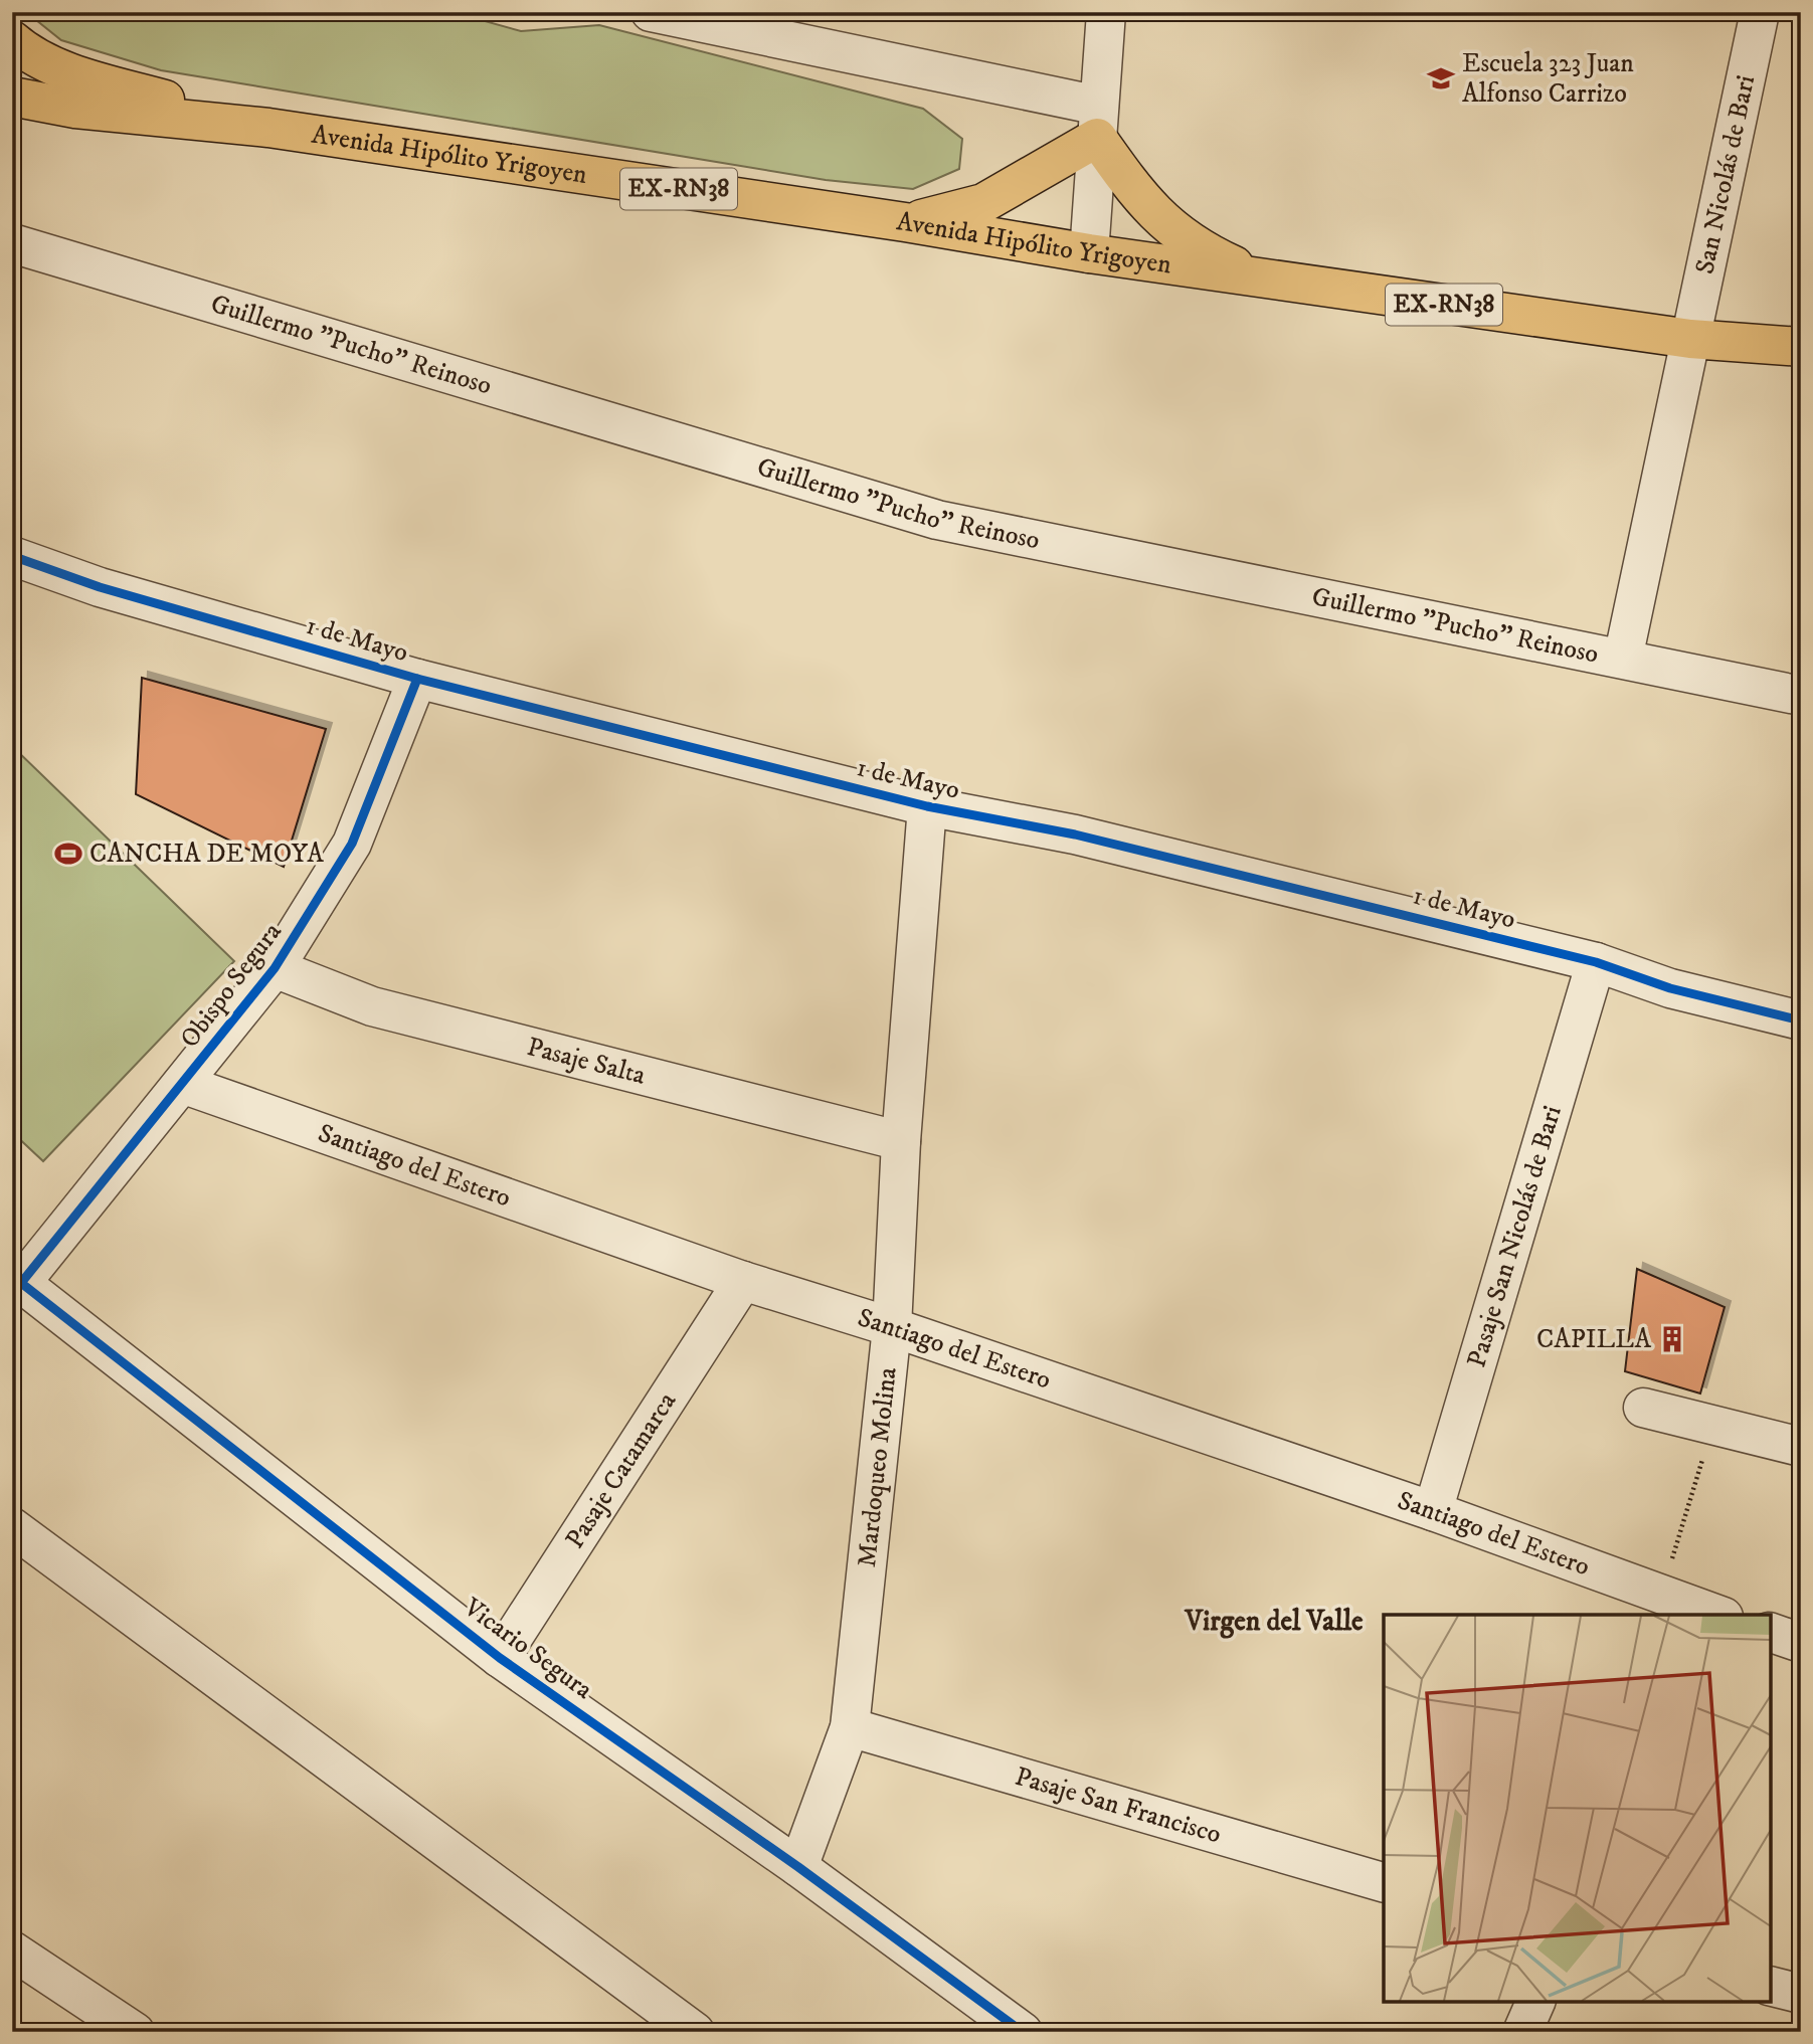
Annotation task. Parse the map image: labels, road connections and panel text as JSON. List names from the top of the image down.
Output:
{
  "streets": {
    "main road": ["Avenida Hipólito Yrigoyen", "EX-RN38"],
    "street": [
      "San Nicolás de Bari",
      "Guillermo \"Pucho\" Reinoso",
      "1 de Mayo",
      "Obispo Segura",
      "Pasaje Salta",
      "Santiago del Estero",
      "Pasaje San Nicolás de Bari",
      "Mardoqueo Molina",
      "Pasaje Catamarca",
      "Vicario Segura",
      "Pasaje San Francisco"
    ]
  },
  "crossings": [
    ["Avenida Hipólito Yrigoyen", "San Nicolás de Bari"],
    ["San Nicolás de Bari", "Guillermo \"Pucho\" Reinoso"],
    ["1 de Mayo", "Obispo Segura"],
    ["1 de Mayo", "Pasaje San Nicolás de Bari"],
    ["1 de Mayo", "Mardoqueo Molina"],
    ["Obispo Segura", "Pasaje Salta"],
    ["Obispo Segura", "Santiago del Estero"],
    ["Obispo Segura", "Vicario Segura"],
    ["Pasaje Salta", "Mardoqueo Molina"],
    ["Santiago del Estero", "Pasaje San Nicolás de Bari"],
    ["Santiago del Estero", "Mardoqueo Molina"],
    ["Santiago del Estero", "Pasaje Catamarca"],
    ["Mardoqueo Molina", "Vicario Segura"],
    ["Mardoqueo Molina", "Pasaje San Francisco"],
    ["Pasaje Catamarca", "Vicario Segura"]
  ],
  "districts": ["Virgen del Valle"],
  "places": {
    "school or university": ["Escuela 323 Juan Alfonso Carrizo"],
    "sports": ["CANCHA DE MOYA"],
    "building": ["CAPILLA"]
  }
}
